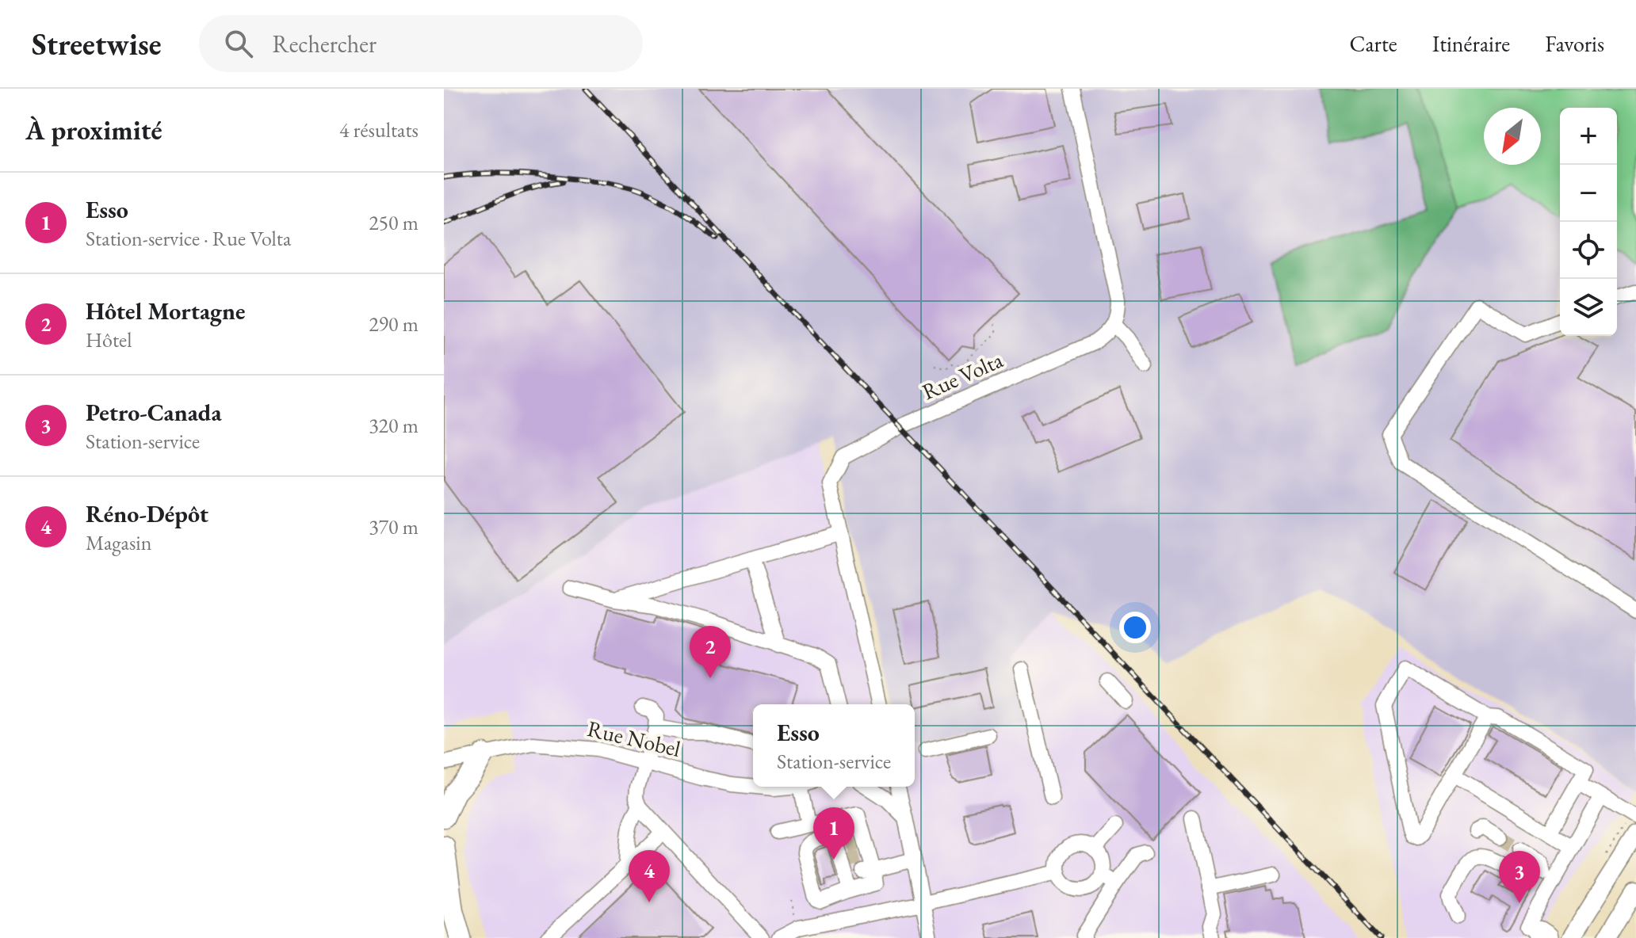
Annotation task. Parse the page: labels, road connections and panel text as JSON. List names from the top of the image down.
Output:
{
  "streets": {
    "street": ["Rue Volta", "Rue Nobel"]
  },
  "north": "bottom left",
  "page": {
    "header": "Streetwise",
    "search": "Rechercher",
    "nav": ["Carte", "Itinéraire", "Favoris"],
    "heading": ["À proximité", "4 résultats"],
    "map_buttons": ["+", "−"],
    "list": [
      {
        "mark": "1",
        "name": "Esso",
        "note": "Station-service · Rue Volta",
        "value": "250 m"
      },
      {
        "mark": "2",
        "name": "Hôtel Mortagne",
        "note": "Hôtel",
        "value": "290 m"
      },
      {
        "mark": "3",
        "name": "Petro-Canada",
        "note": "Station-service",
        "value": "320 m"
      },
      {
        "mark": "4",
        "name": "Réno-Dépôt",
        "note": "Magasin",
        "value": "370 m"
      }
    ],
    "pins": [
      "2",
      "1",
      "4",
      "3"
    ],
    "popup": ["Esso", "Station-service"]
  }
}
